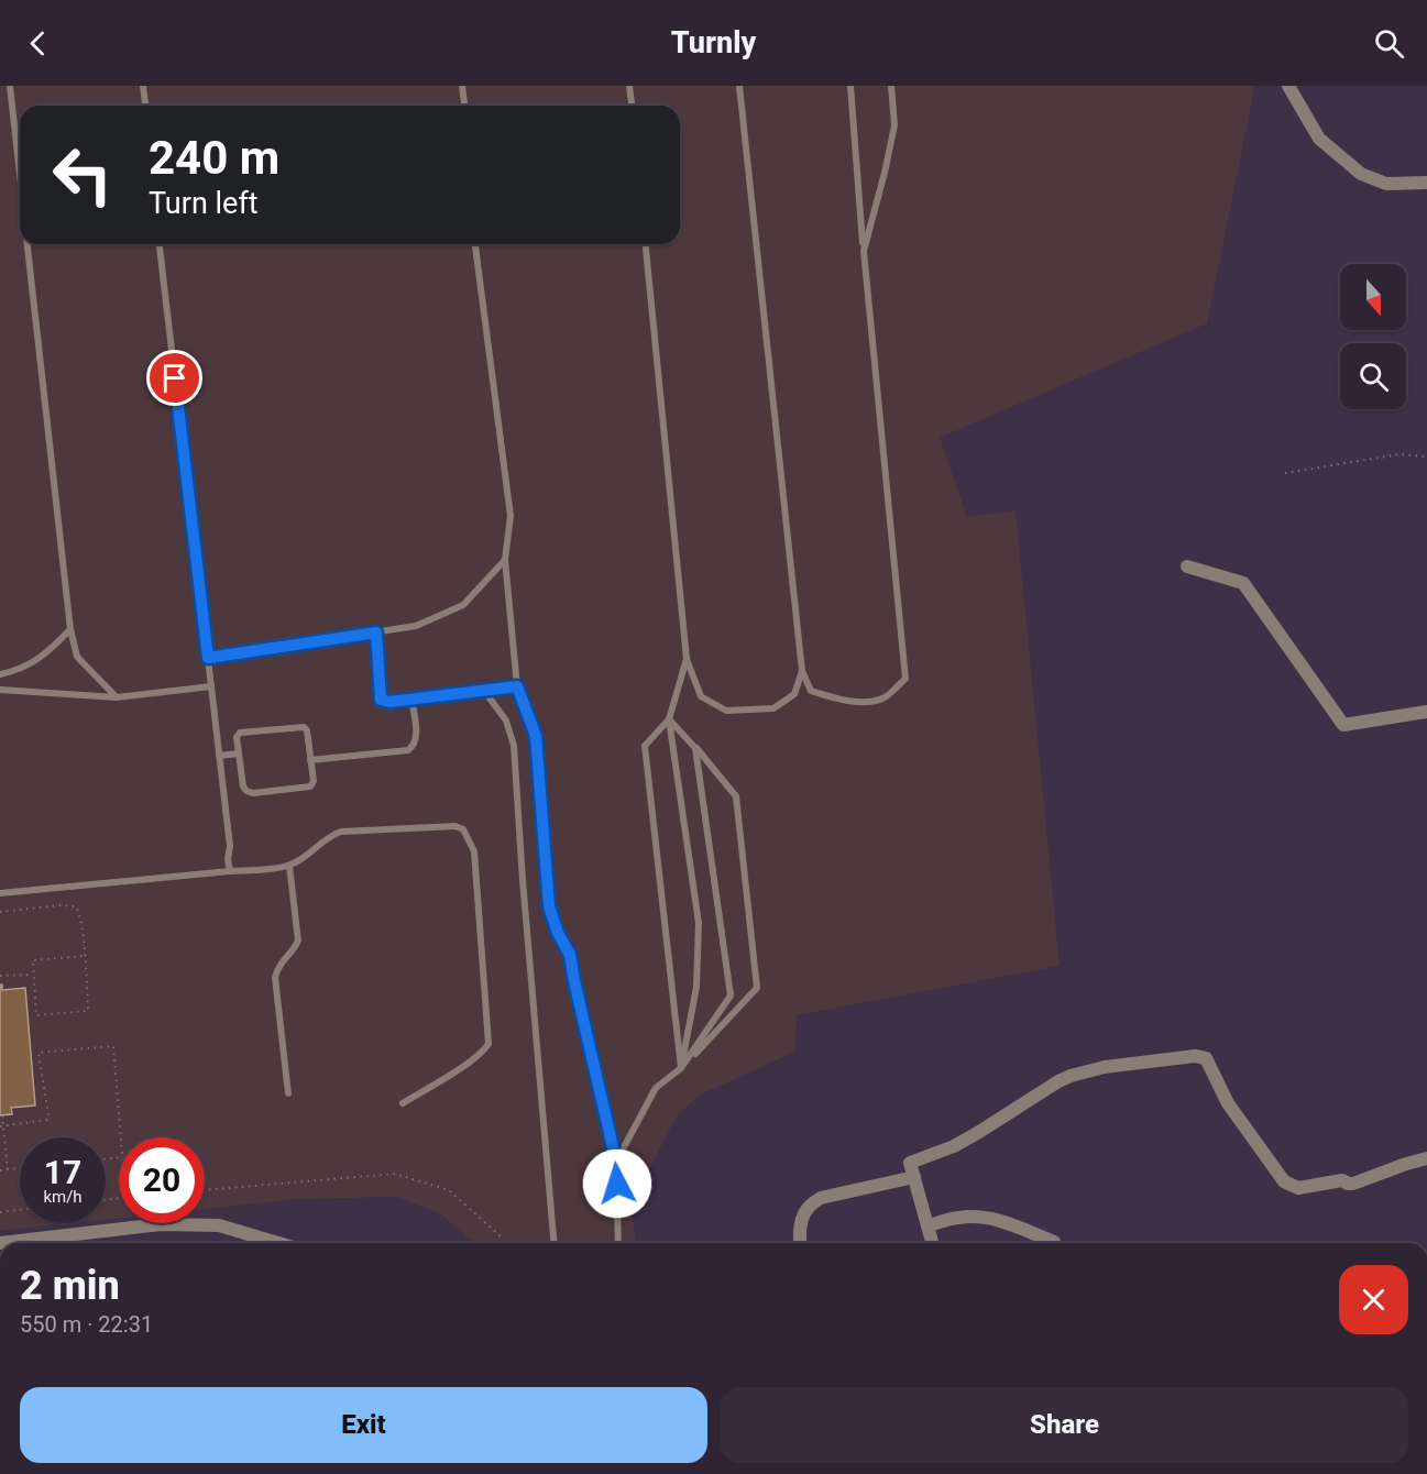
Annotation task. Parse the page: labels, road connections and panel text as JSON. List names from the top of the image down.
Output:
{
  "north": "bottom",
  "page": {
    "header": "Turnly",
    "turn": ["240 m", "Turn left"],
    "speed": "17 km/h",
    "limit": "20",
    "heading": ["2 min", "550 m · 22:31"],
    "buttons": ["Exit", "Share"]
  }
}
